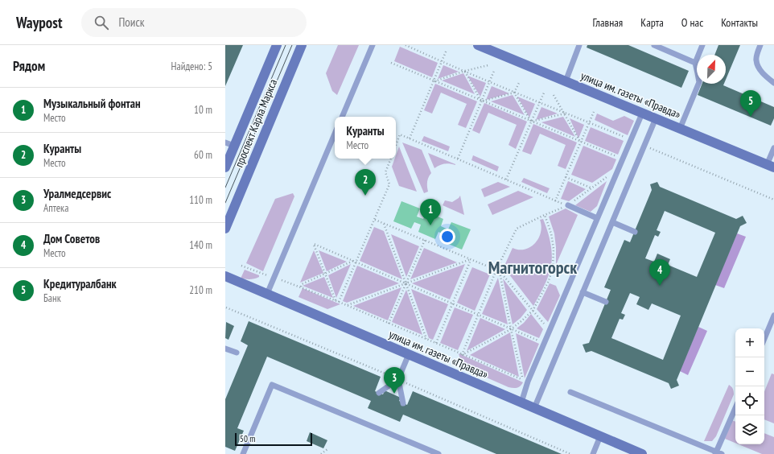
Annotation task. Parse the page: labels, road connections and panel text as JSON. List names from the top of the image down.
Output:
{
  "streets": {
    "street": ["улица им. газеты «Правда»", "проспект Карла Маркса"]
  },
  "districts": ["Магнитогорск"],
  "scale_bar": "50 m",
  "north": "top right",
  "page": {
    "header": "Waypost",
    "search": "Поиск",
    "nav": [
      "Главная",
      "Карта",
      "О нас",
      "Контакты"
    ],
    "heading": ["Рядом", "Найдено: 5"],
    "list": [
      {
        "mark": "1",
        "name": "Музыкальный фонтан",
        "note": "Место",
        "value": "10 m"
      },
      {
        "mark": "2",
        "name": "Куранты",
        "note": "Место",
        "value": "60 m"
      },
      {
        "mark": "3",
        "name": "Уралмедсервис",
        "note": "Аптека",
        "value": "110 m"
      },
      {
        "mark": "4",
        "name": "Дом Советов",
        "note": "Место",
        "value": "140 m"
      },
      {
        "mark": "5",
        "name": "Кредитуралбанк",
        "note": "Банк",
        "value": "210 m"
      }
    ],
    "pins": [
      "5",
      "2",
      "1",
      "4",
      "3"
    ],
    "popup": ["Куранты", "Место"],
    "map_buttons": ["+", "−"],
    "scale": "50 m"
  }
}
